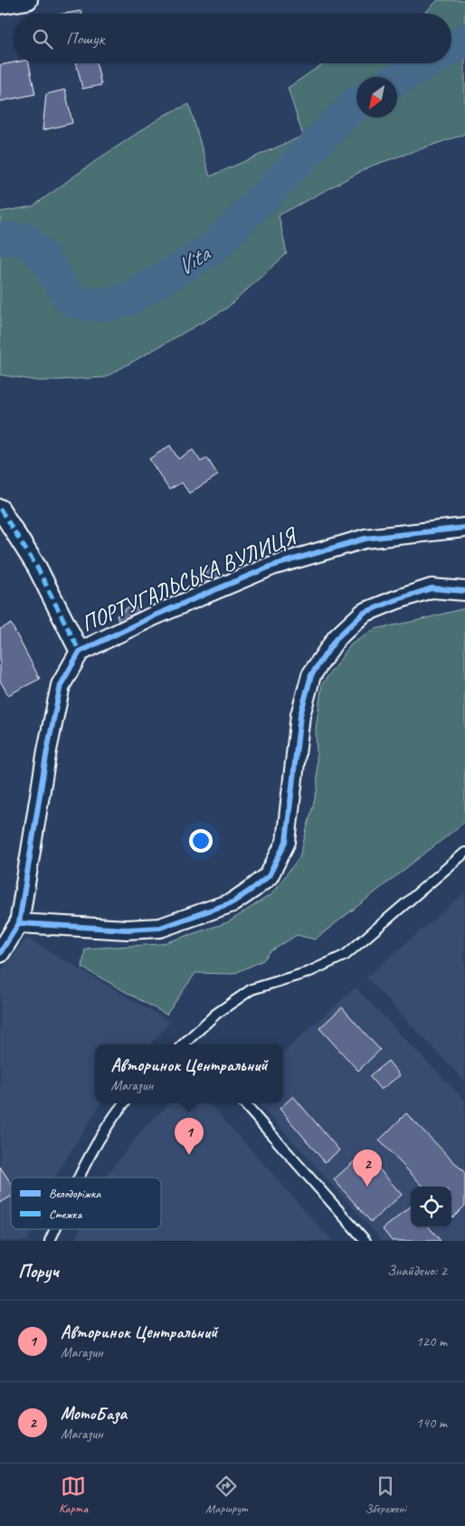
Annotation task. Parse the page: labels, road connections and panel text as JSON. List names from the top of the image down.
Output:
{
  "streets": {
    "street": ["ПОРТУГАЛЬСЬКА ВУЛИЦЯ"]
  },
  "water": ["Vita"],
  "legend": ["Велодоріжка", "Стежка"],
  "north": "bottom left",
  "page": {
    "search": "Пошук",
    "popup": ["Авторинок Центральний", "Магазин"],
    "pins": ["1", "2"],
    "heading": ["Поруч", "Знайдено: 2"],
    "list": [
      {
        "mark": "1",
        "name": "Авторинок Центральний",
        "note": "Магазин",
        "value": "120 m"
      },
      {
        "mark": "2",
        "name": "МотоБаза",
        "note": "Магазин",
        "value": "140 m"
      }
    ],
    "nav": ["Карта", "Маршрут", "Збережені"]
  }
}
